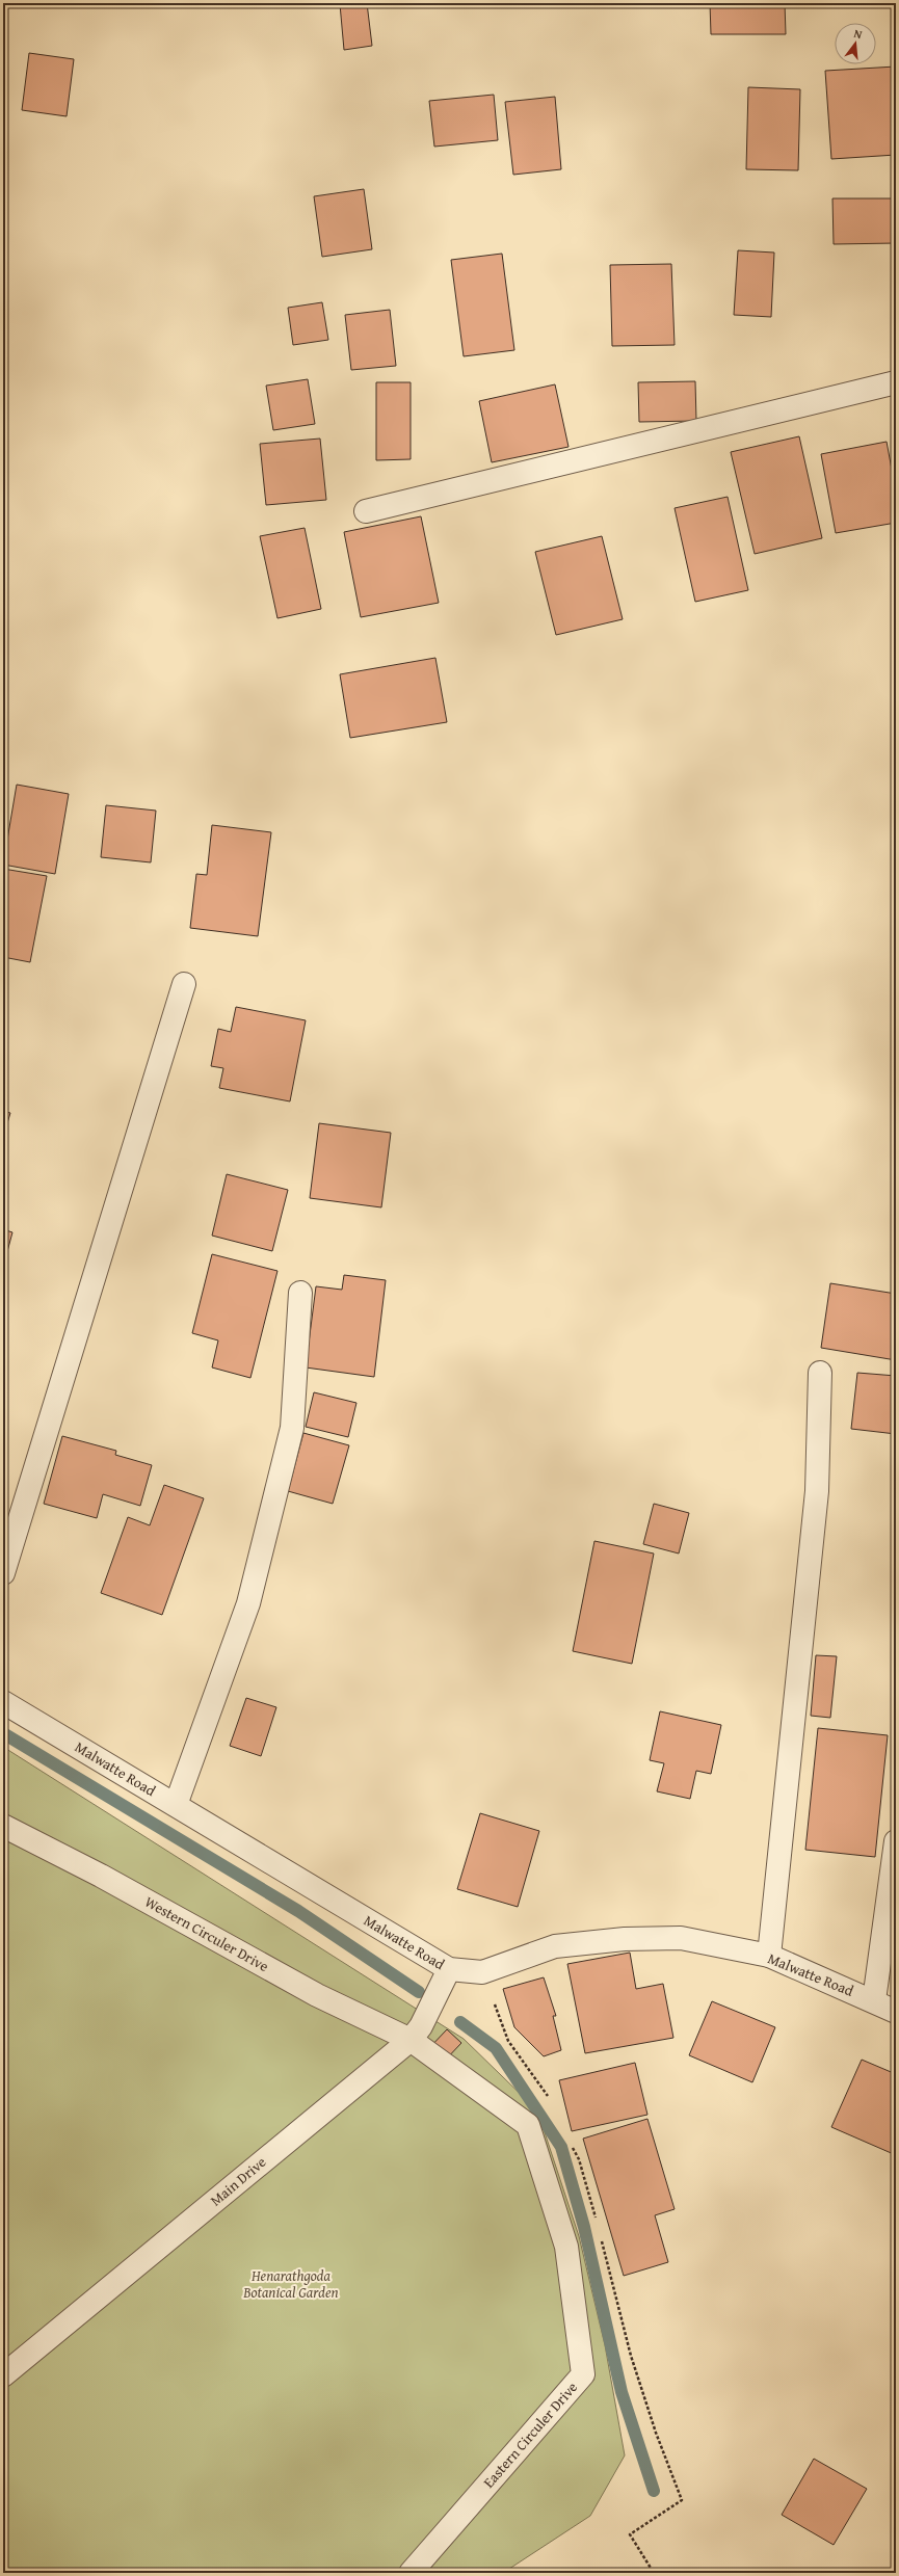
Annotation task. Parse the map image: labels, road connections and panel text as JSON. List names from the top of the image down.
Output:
{
  "streets": {
    "street": [
      "Malwatte Road",
      "Western Circuler Drive",
      "Main Drive",
      "Eastern Circuler Drive"
    ]
  },
  "crossings": [
    ["Malwatte Road", "Main Drive"],
    ["Western Circuler Drive", "Main Drive"],
    ["Western Circuler Drive", "Eastern Circuler Drive"],
    ["Main Drive", "Eastern Circuler Drive"]
  ],
  "parks": ["Henarathgoda Botanical Garden"],
  "north": "top"
}
